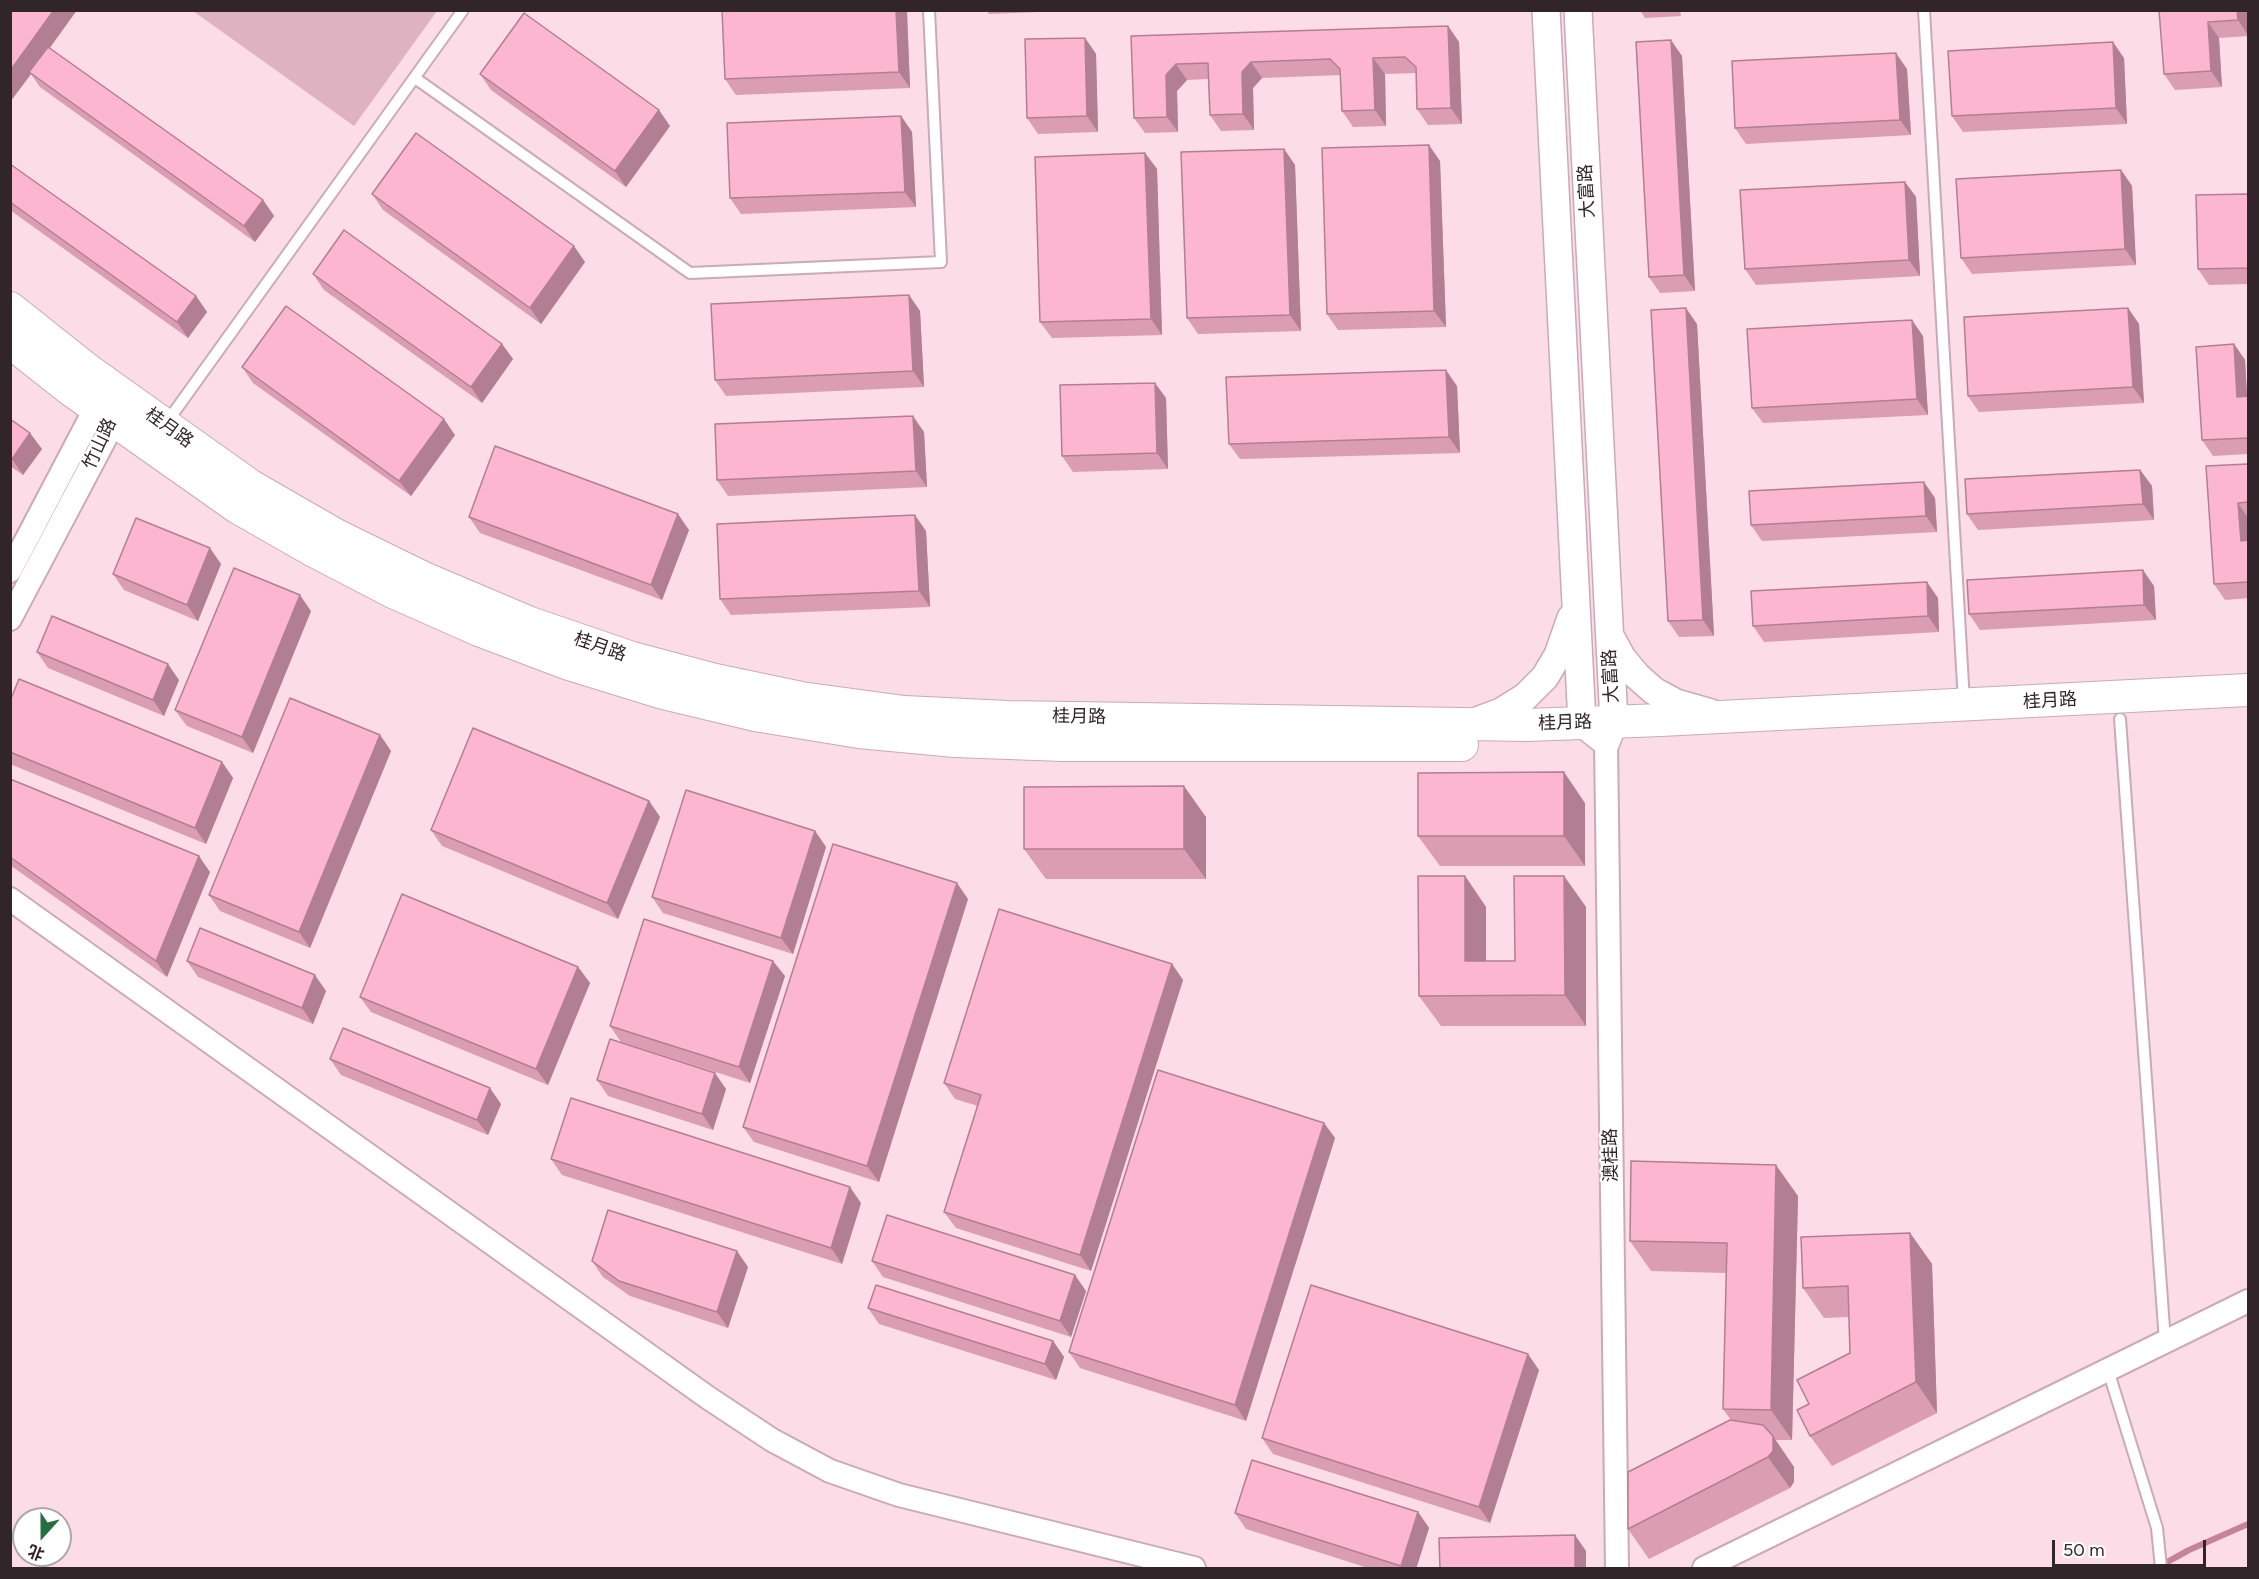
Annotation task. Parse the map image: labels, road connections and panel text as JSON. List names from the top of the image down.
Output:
{
  "streets": {
    "main road": ["桂月路"],
    "street": ["大富路", "竹山路", "澳桂路"]
  },
  "crossings": [
    ["大富路", "桂月路"],
    ["大富路", "澳桂路"],
    ["桂月路", "竹山路"],
    ["桂月路", "澳桂路"]
  ],
  "scale_bar": "50 m",
  "north": "bottom"
}
